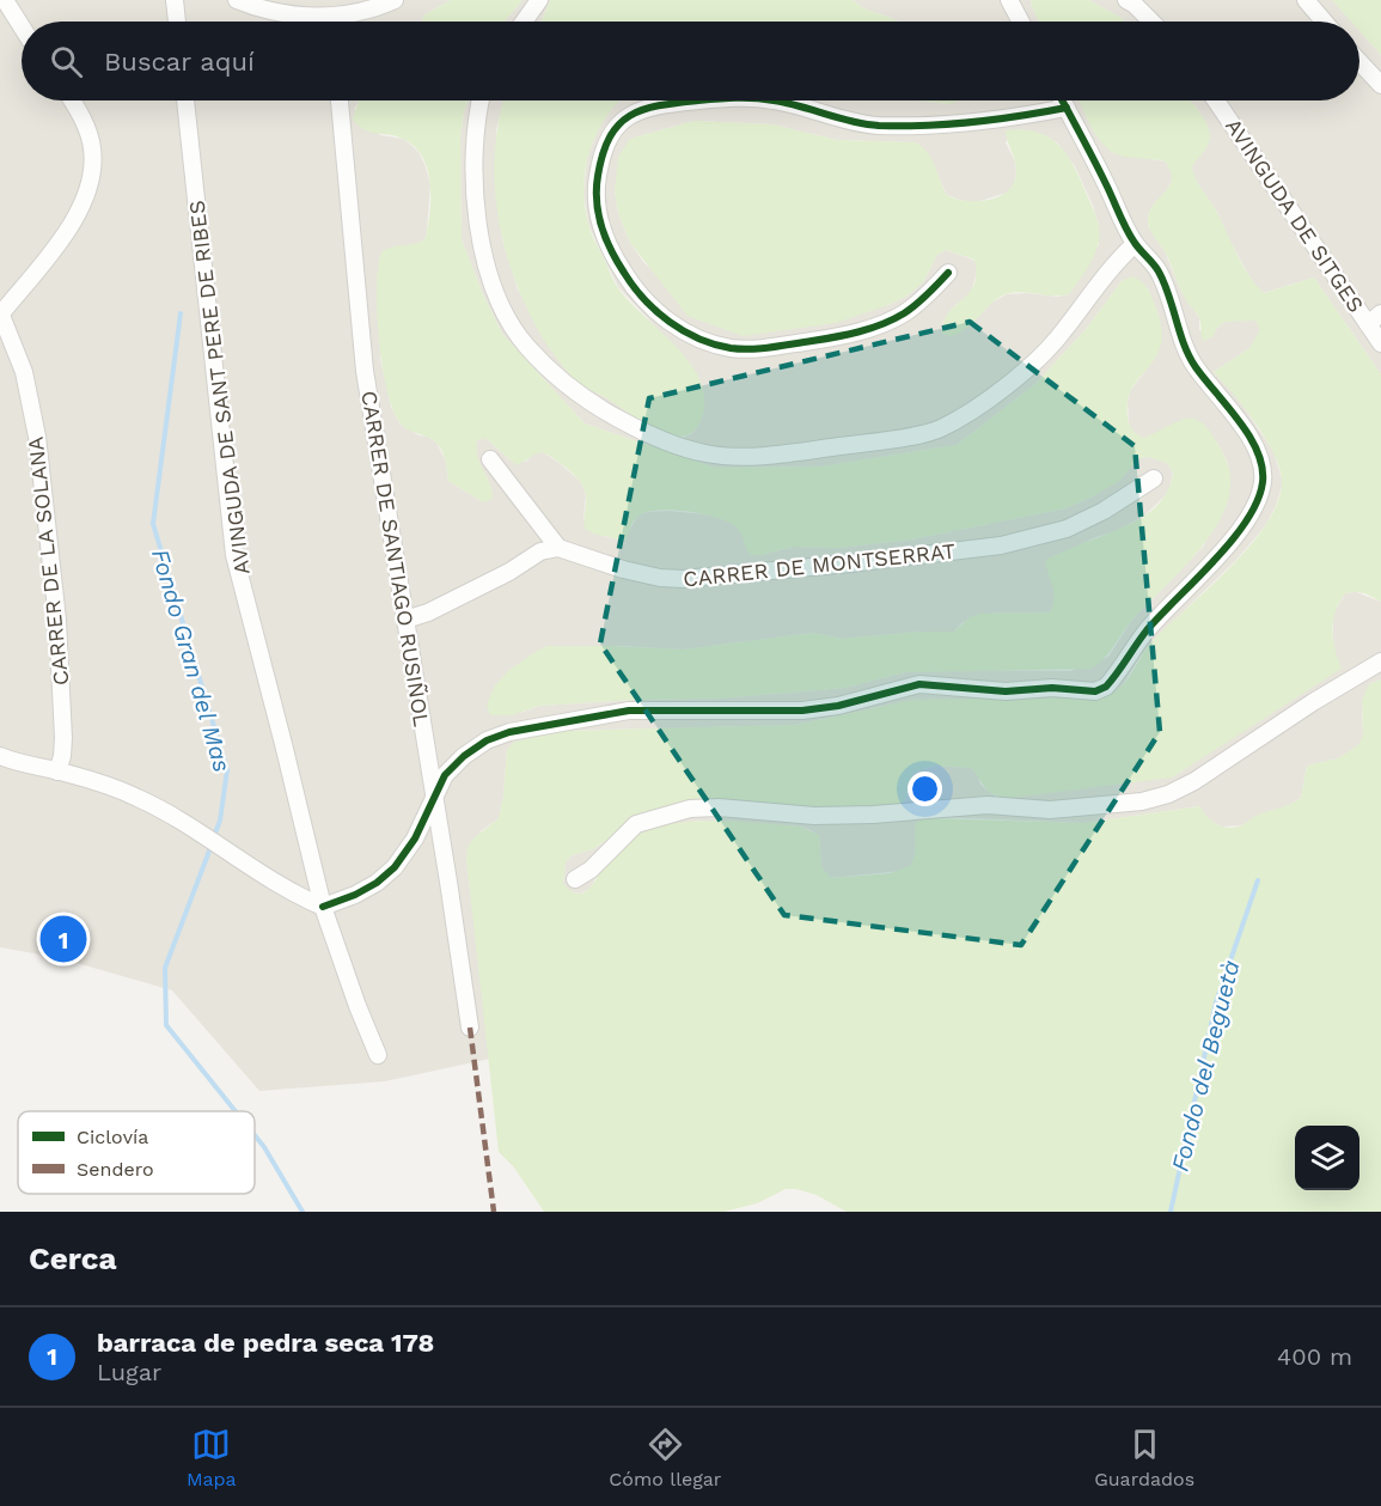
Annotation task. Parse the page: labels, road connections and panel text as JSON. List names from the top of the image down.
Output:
{
  "streets": {
    "street": [
      "AVINGUDA DE SITGES",
      "AVINGUDA DE SANT PERE DE RIBES",
      "CARRER DE SANTIAGO RUSIÑOL",
      "CARRER DE LA SOLANA",
      "CARRER DE MONTSERRAT"
    ]
  },
  "water": ["Fondo Gran del Mas", "Fondo del Beguetà"],
  "legend": ["Ciclovía", "Sendero"],
  "page": {
    "search": "Buscar aquí",
    "pins": "1",
    "heading": "Cerca",
    "list": [
      {
        "mark": "1",
        "name": "barraca de pedra seca 178",
        "note": "Lugar",
        "value": "400 m"
      }
    ],
    "nav": ["Mapa", "Cómo llegar", "Guardados"]
  }
}
